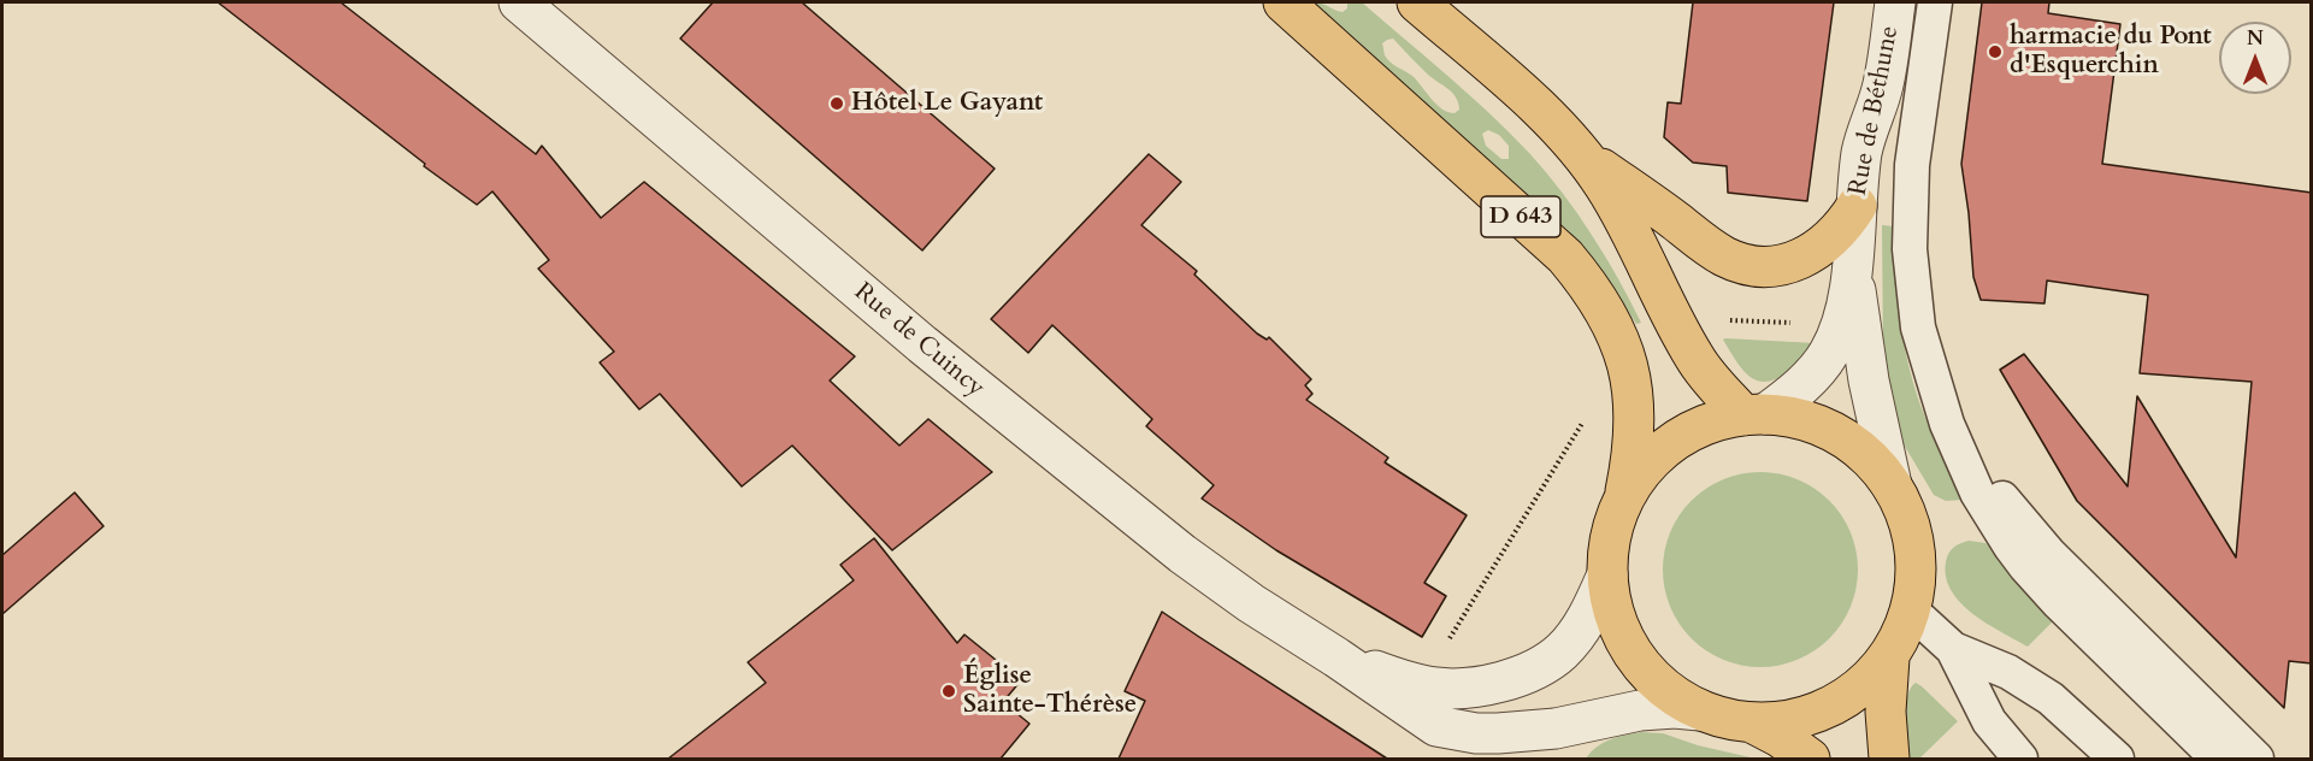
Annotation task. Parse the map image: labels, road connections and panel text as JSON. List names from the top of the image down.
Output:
{
  "streets": {
    "main road": ["D 643"],
    "street": ["Rue de Béthune", "Rue de Cuincy"]
  },
  "places": ["harmacie du Pont d'Esquerchin", "Hôtel Le Gayant", "Église Sainte-Thérèse"],
  "north": "top"
}
